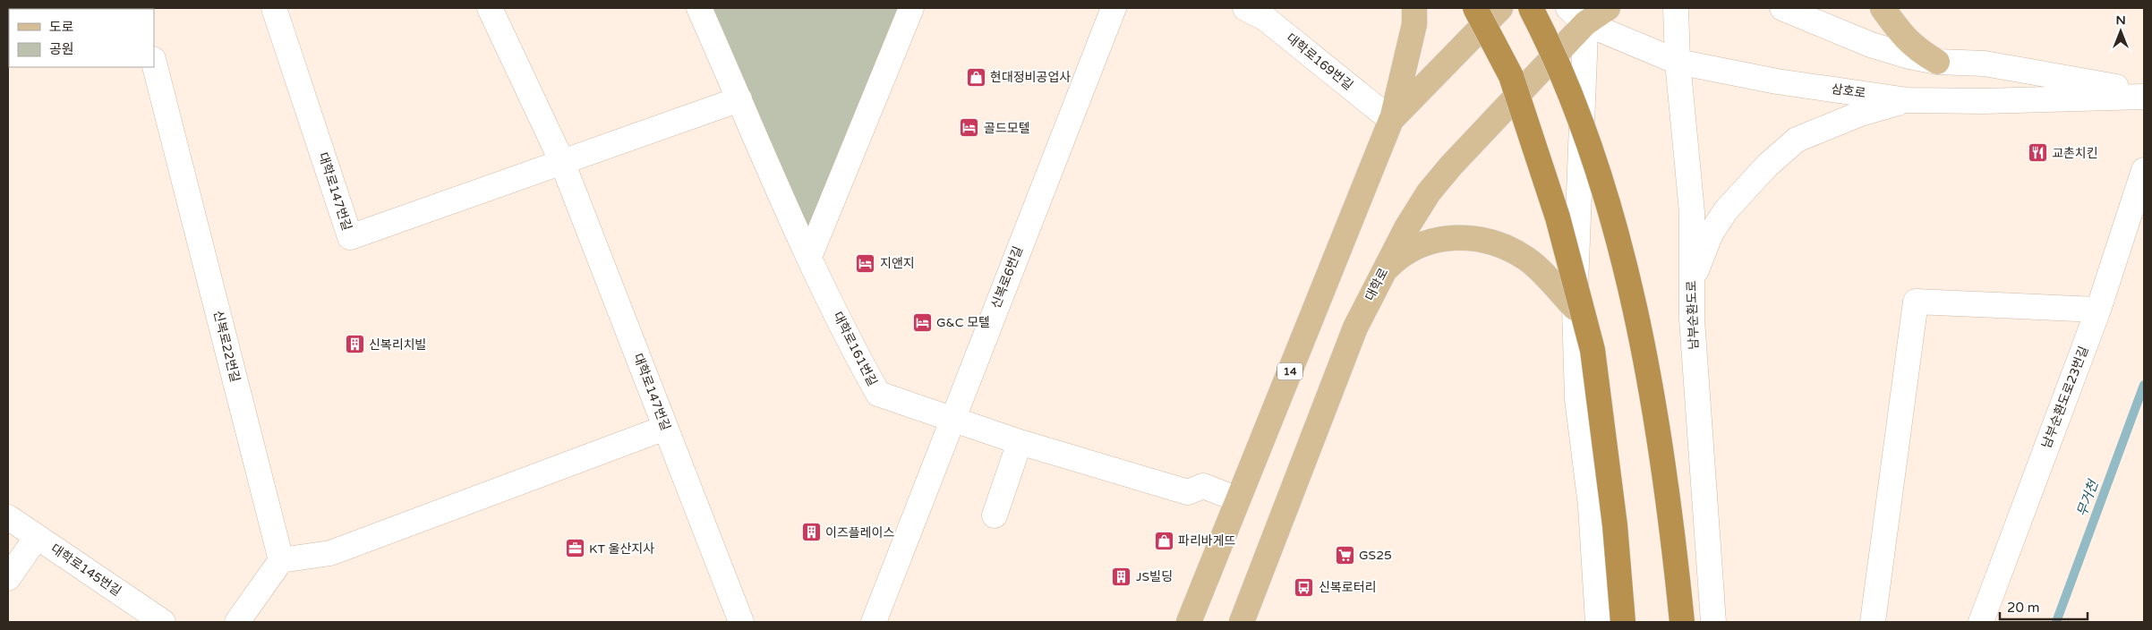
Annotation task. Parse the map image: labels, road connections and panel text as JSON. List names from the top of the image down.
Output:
{
  "streets": {
    "main road": ["대학로", "14"],
    "street": [
      "대학로169번길",
      "삼호로",
      "대학로147번길",
      "신복로6번길",
      "남부순환도로",
      "신복로22번길",
      "대학로161번길",
      "남부순환도로23번길",
      "대학로145번길"
    ]
  },
  "crossings": [
    ["대학로169번길", "14"],
    ["삼호로", "대학로"],
    ["삼호로", "남부순환도로"],
    ["신복로6번길", "대학로161번길"],
    ["대학로161번길", "14"]
  ],
  "water": ["무거천"],
  "places": {
    "shop": ["현대정비공업사", "파리바게뜨"],
    "hotel": ["골드모텔", "지앤지", "G&C 모텔"],
    "restaurant": ["교촌치킨"],
    "building": ["신복리치빌", "이즈플레이스", "JS빌딩"],
    "office": ["KT 울산지사"],
    "supermarket": ["GS25"],
    "bus stop": ["신복로터리"]
  },
  "legend": ["도로", "공원"],
  "scale_bar": "20 m",
  "north": "top"
}
